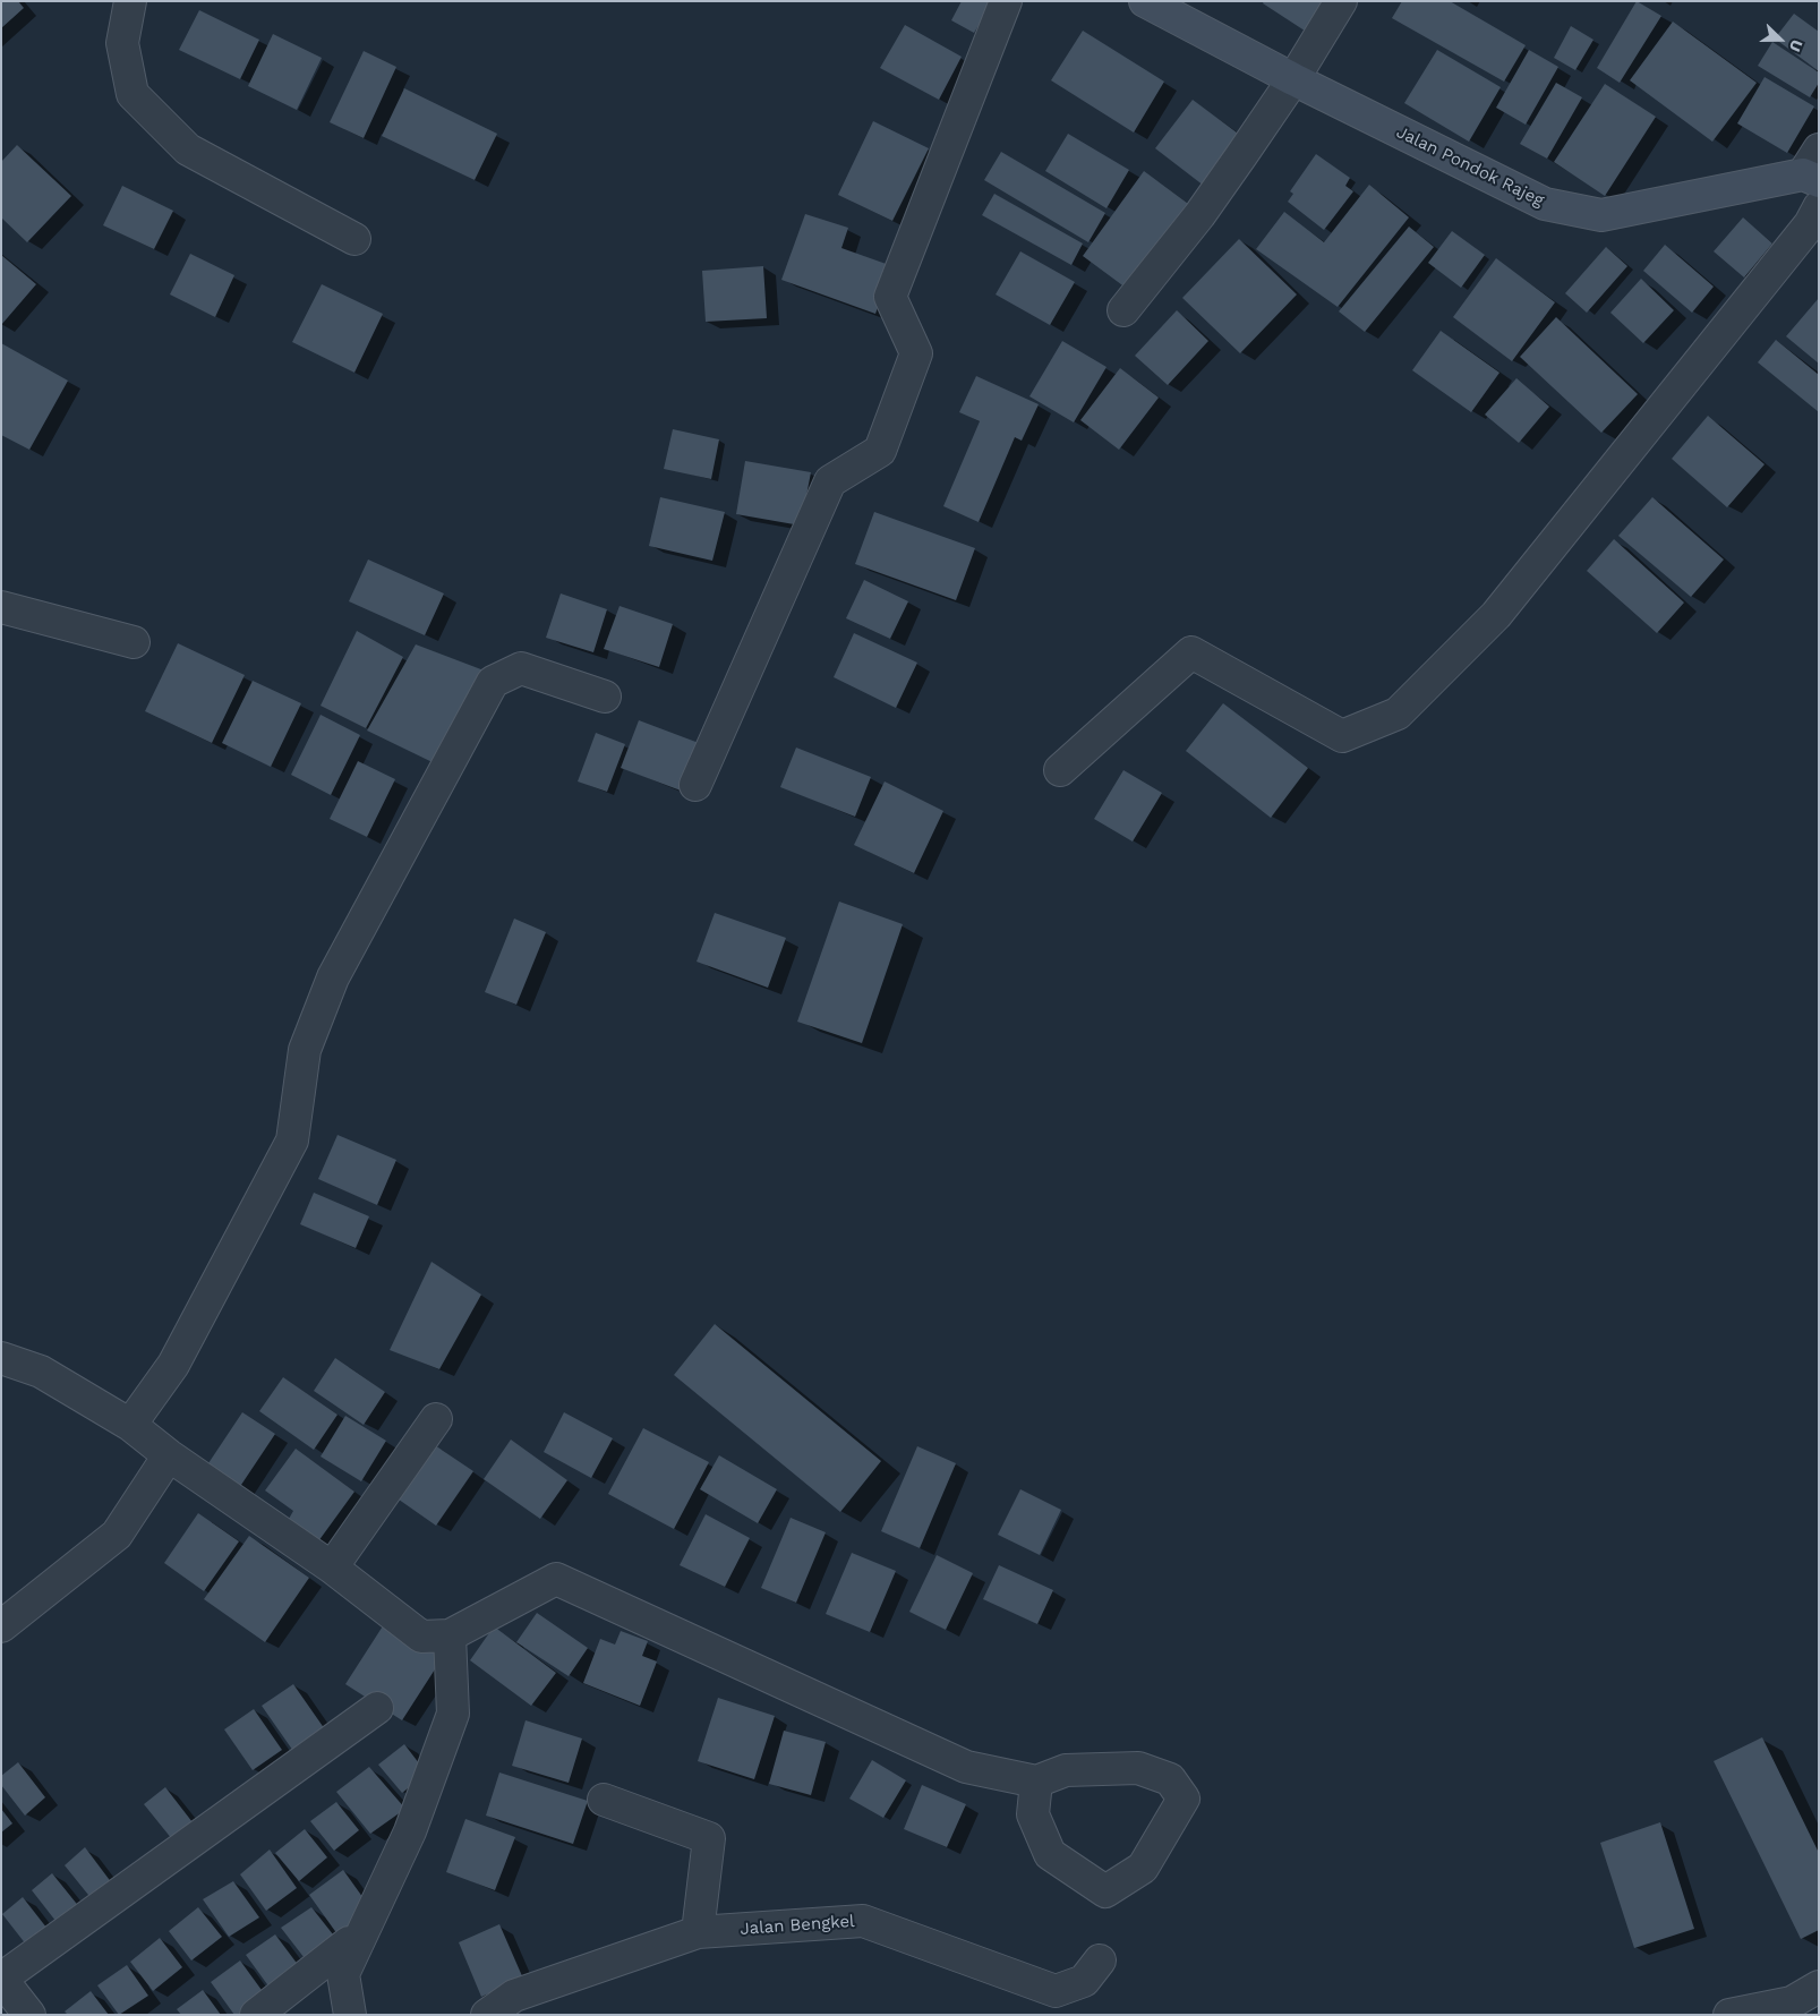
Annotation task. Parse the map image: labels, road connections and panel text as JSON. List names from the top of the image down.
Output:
{
  "streets": {
    "main road": ["Jalan Pondok Rajeg"],
    "street": ["Jalan Bengkel"]
  },
  "north": "right"
}
